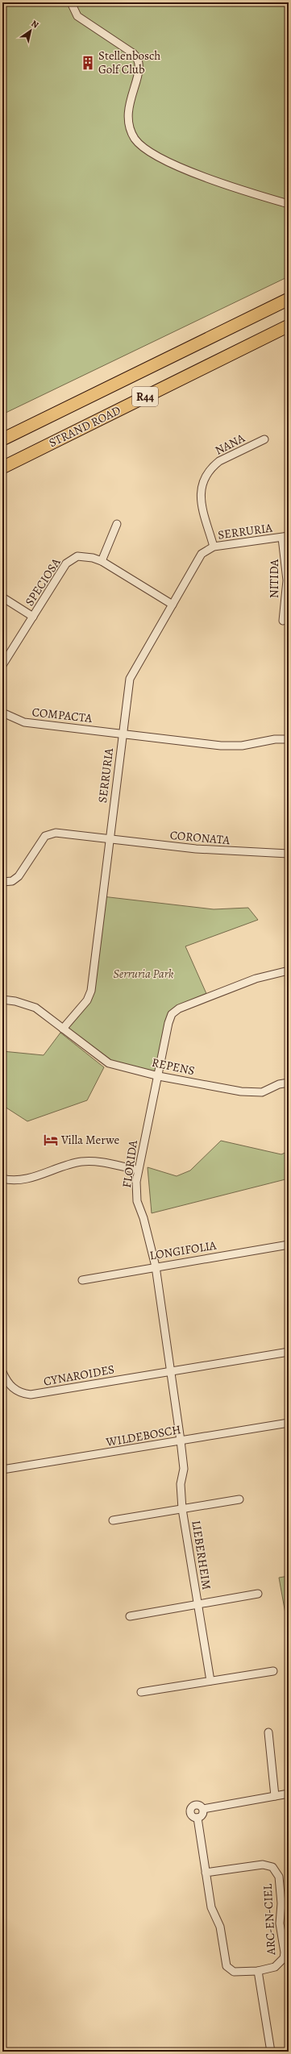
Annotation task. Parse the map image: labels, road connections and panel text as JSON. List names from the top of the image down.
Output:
{
  "streets": {
    "main road": ["R44", "STRAND ROAD"],
    "street": [
      "NANA",
      "SERRURIA",
      "NITIDA",
      "SPECIOSA",
      "COMPACTA",
      "CORONATA",
      "REPENS",
      "FLORIDA",
      "LONGIFOLIA",
      "CYNAROIDES",
      "WILDEBOSCH",
      "LIEBERHEIM",
      "ARC-EN-CIEL"
    ]
  },
  "crossings": [
    ["NANA", "SERRURIA"],
    ["SERRURIA", "NITIDA"],
    ["SERRURIA", "SPECIOSA"],
    ["SERRURIA", "COMPACTA"],
    ["SERRURIA", "CORONATA"],
    ["SERRURIA", "REPENS"],
    ["REPENS", "FLORIDA"],
    ["FLORIDA", "LONGIFOLIA"],
    ["FLORIDA", "CYNAROIDES"],
    ["FLORIDA", "WILDEBOSCH"],
    ["FLORIDA", "LIEBERHEIM"],
    ["WILDEBOSCH", "LIEBERHEIM"]
  ],
  "parks": ["Serruria Park"],
  "places": {
    "building": ["Stellenbosch Golf Club"],
    "hotel": ["Villa Merwe"]
  },
  "north": "top right"
}
